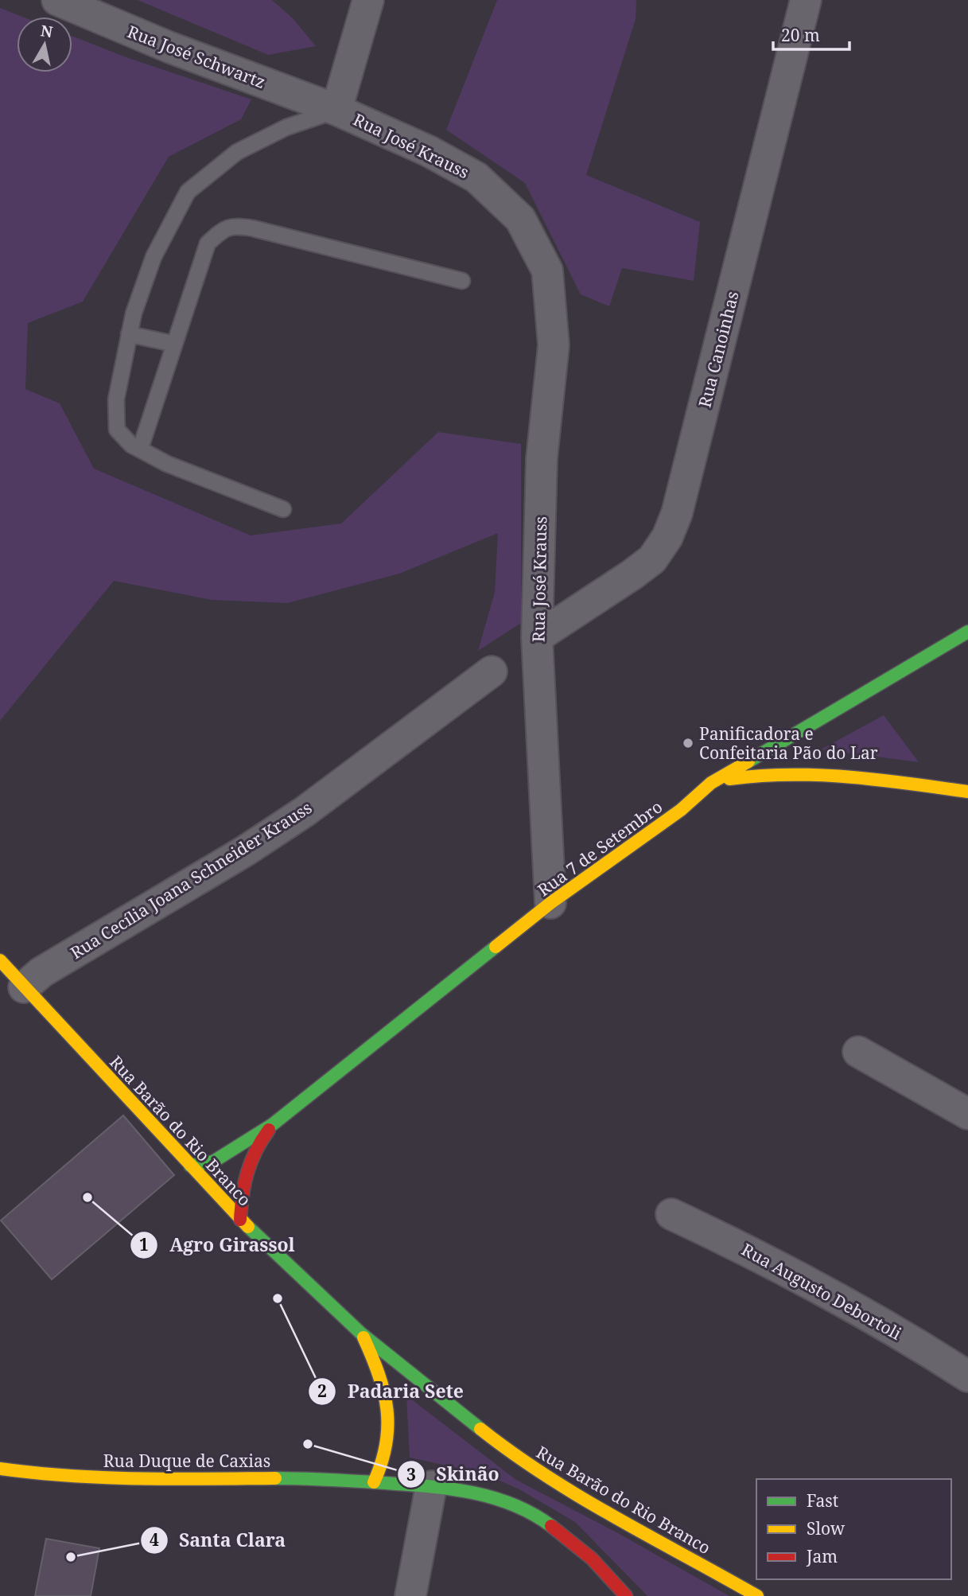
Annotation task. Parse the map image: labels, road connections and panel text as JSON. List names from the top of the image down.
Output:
{
  "streets": {
    "main road": ["Rua 7 de Setembro", "Rua Barão do Rio Branco", "Rua Duque de Caxias"],
    "street": [
      "Rua José Schwartz",
      "Rua José Krauss",
      "Rua Canoinhas",
      "Rua Cecília Joana Schneider Krauss",
      "Rua Augusto Debortoli"
    ]
  },
  "crossings": [
    ["Rua José Schwartz", "Rua José Krauss"],
    ["Rua José Krauss", "Rua Canoinhas"],
    ["Rua José Krauss", "Rua 7 de Setembro"],
    ["Rua 7 de Setembro", "Rua Barão do Rio Branco"],
    ["Rua Cecília Joana Schneider Krauss", "Rua Barão do Rio Branco"]
  ],
  "places": [
    "Panificadora e Confeitaria Pão do Lar",
    "Agro Girassol",
    "Padaria Sete",
    "Skinão",
    "Santa Clara"
  ],
  "legend": ["Fast", "Slow", "Jam"],
  "scale_bar": "20 m",
  "north": "top"
}
